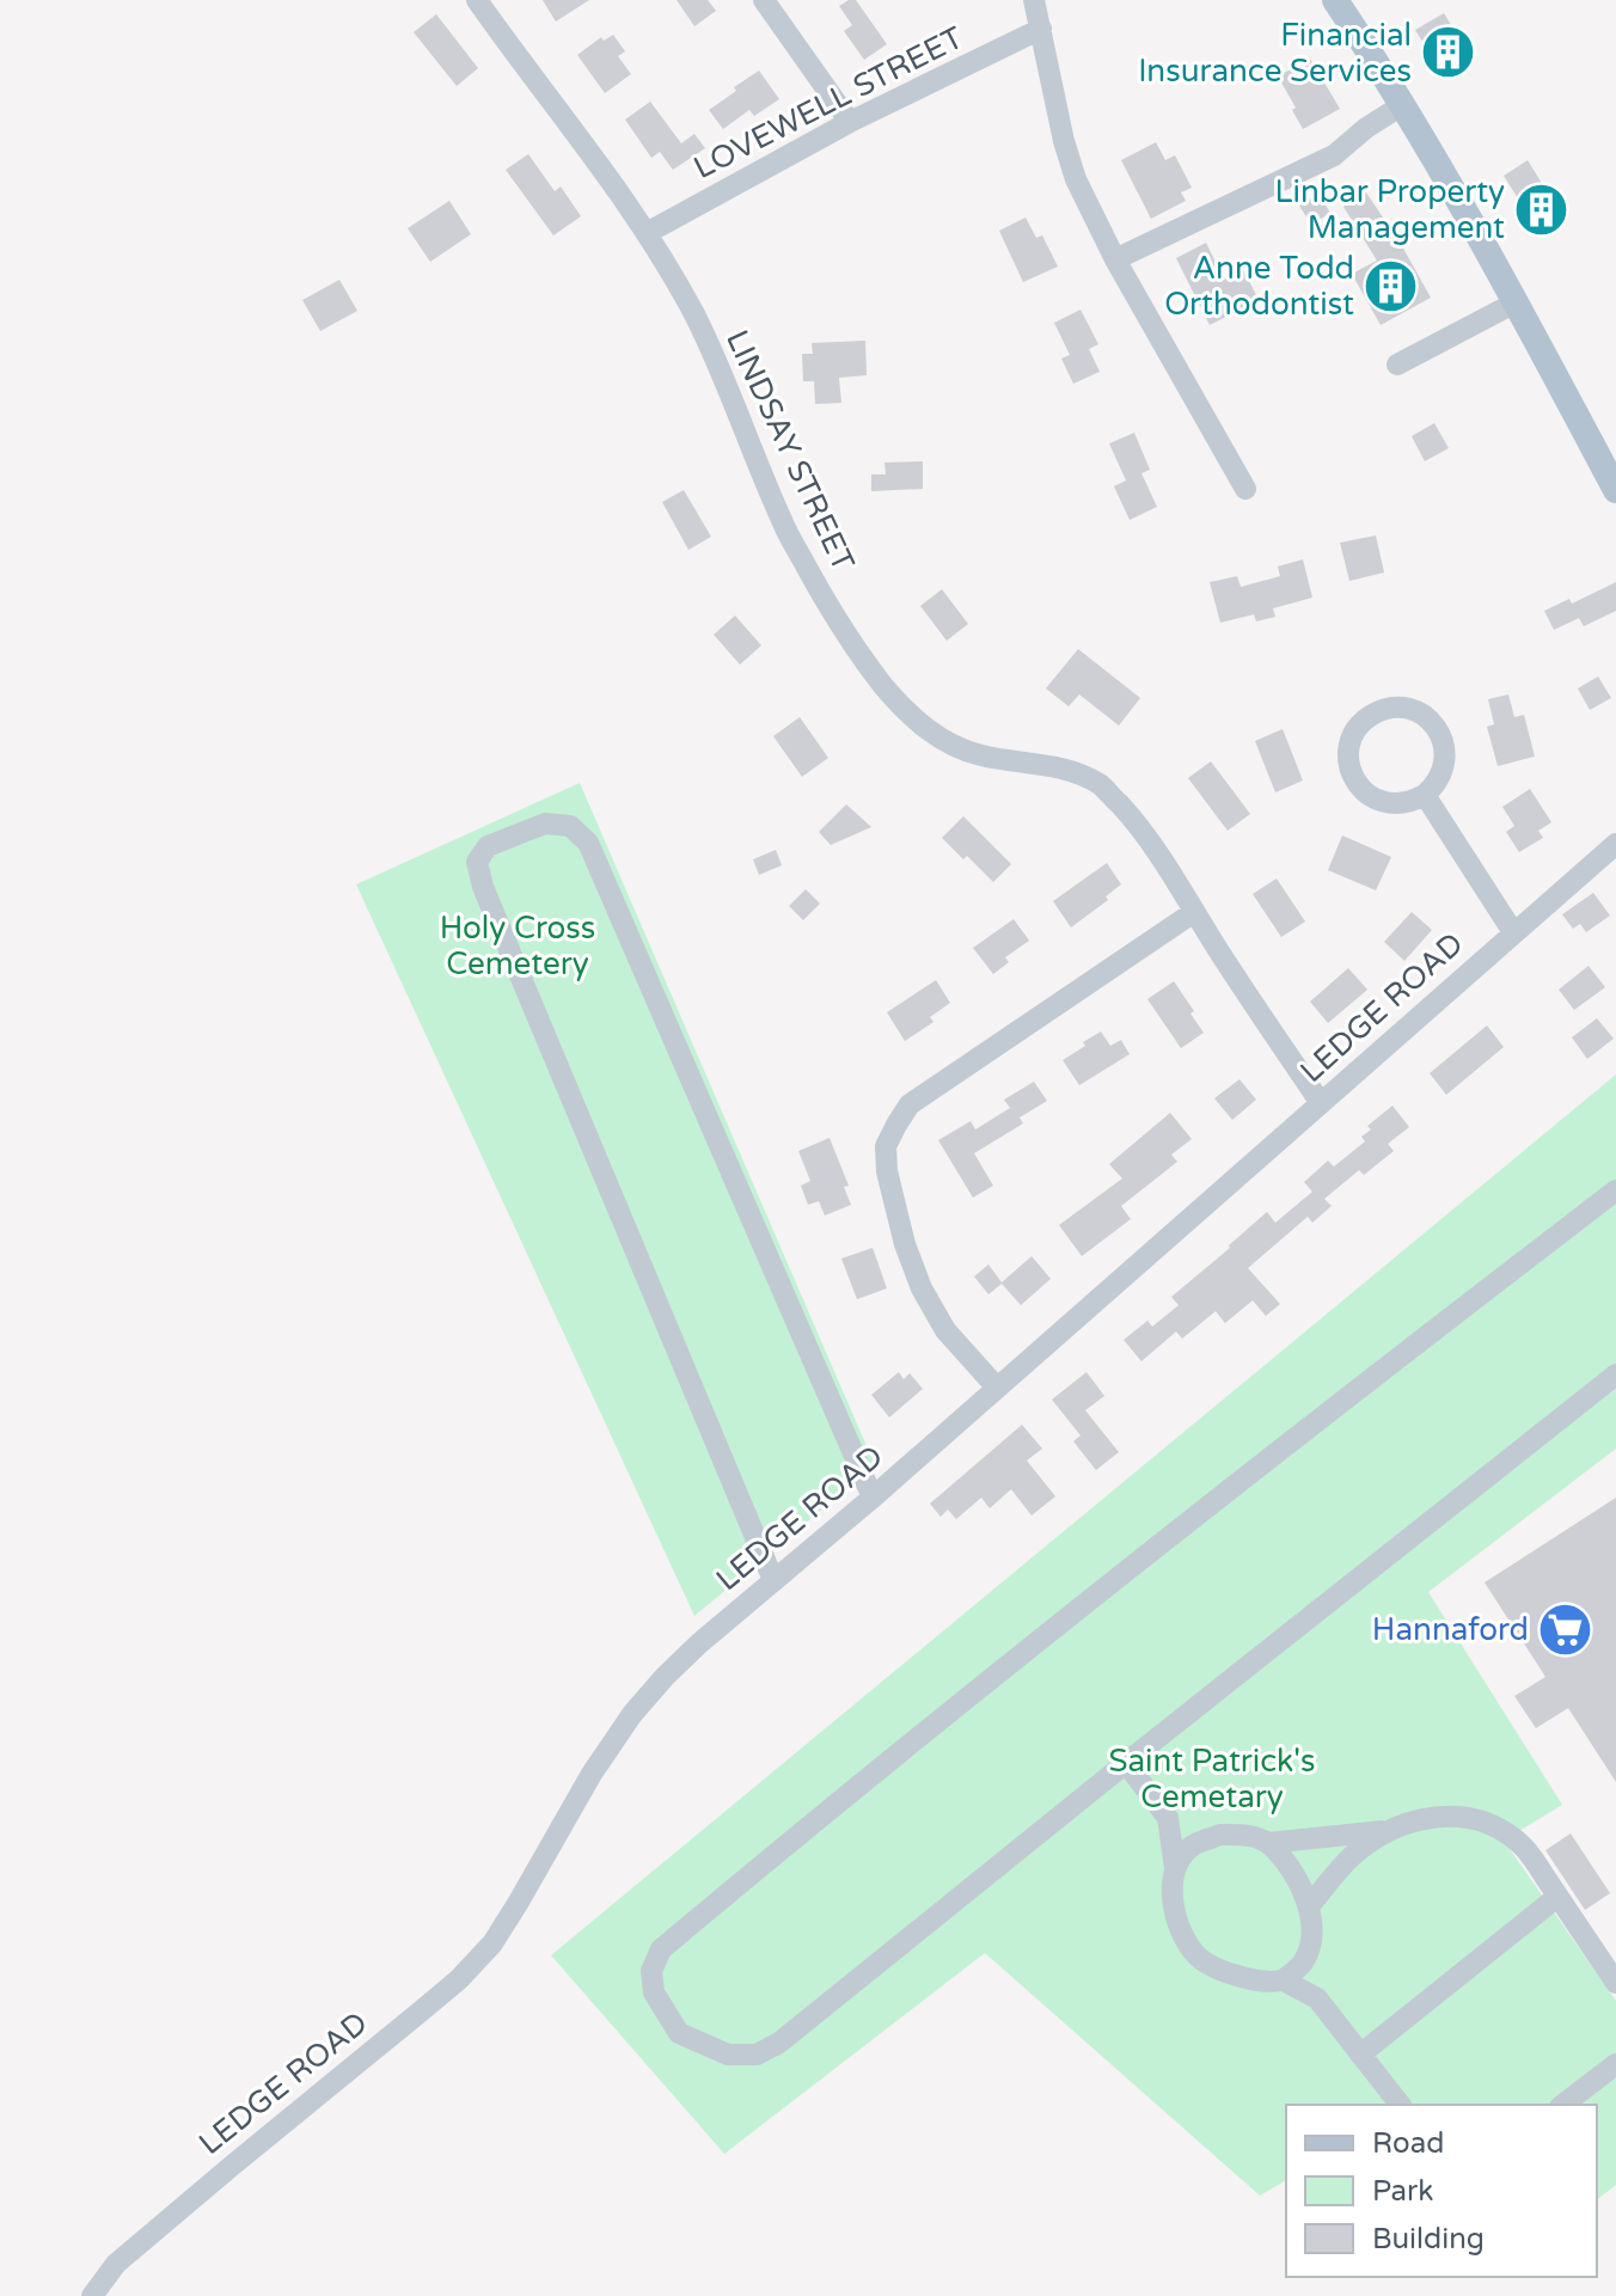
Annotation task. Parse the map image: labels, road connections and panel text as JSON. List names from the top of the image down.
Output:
{
  "streets": {
    "street": ["LOVEWELL STREET", "LINDSAY STREET", "LEDGE ROAD"]
  },
  "crossings": [
    ["LOVEWELL STREET", "LINDSAY STREET"],
    ["LINDSAY STREET", "LEDGE ROAD"]
  ],
  "parks": ["Holy Cross Cemetery", "Saint Patrick's Cemetary"],
  "places": {
    "building": ["Financial Insurance Services", "Linbar Property Management", "Anne Todd Orthodontist"],
    "supermarket": ["Hannaford"]
  },
  "legend": ["Road", "Park", "Building"]
}
